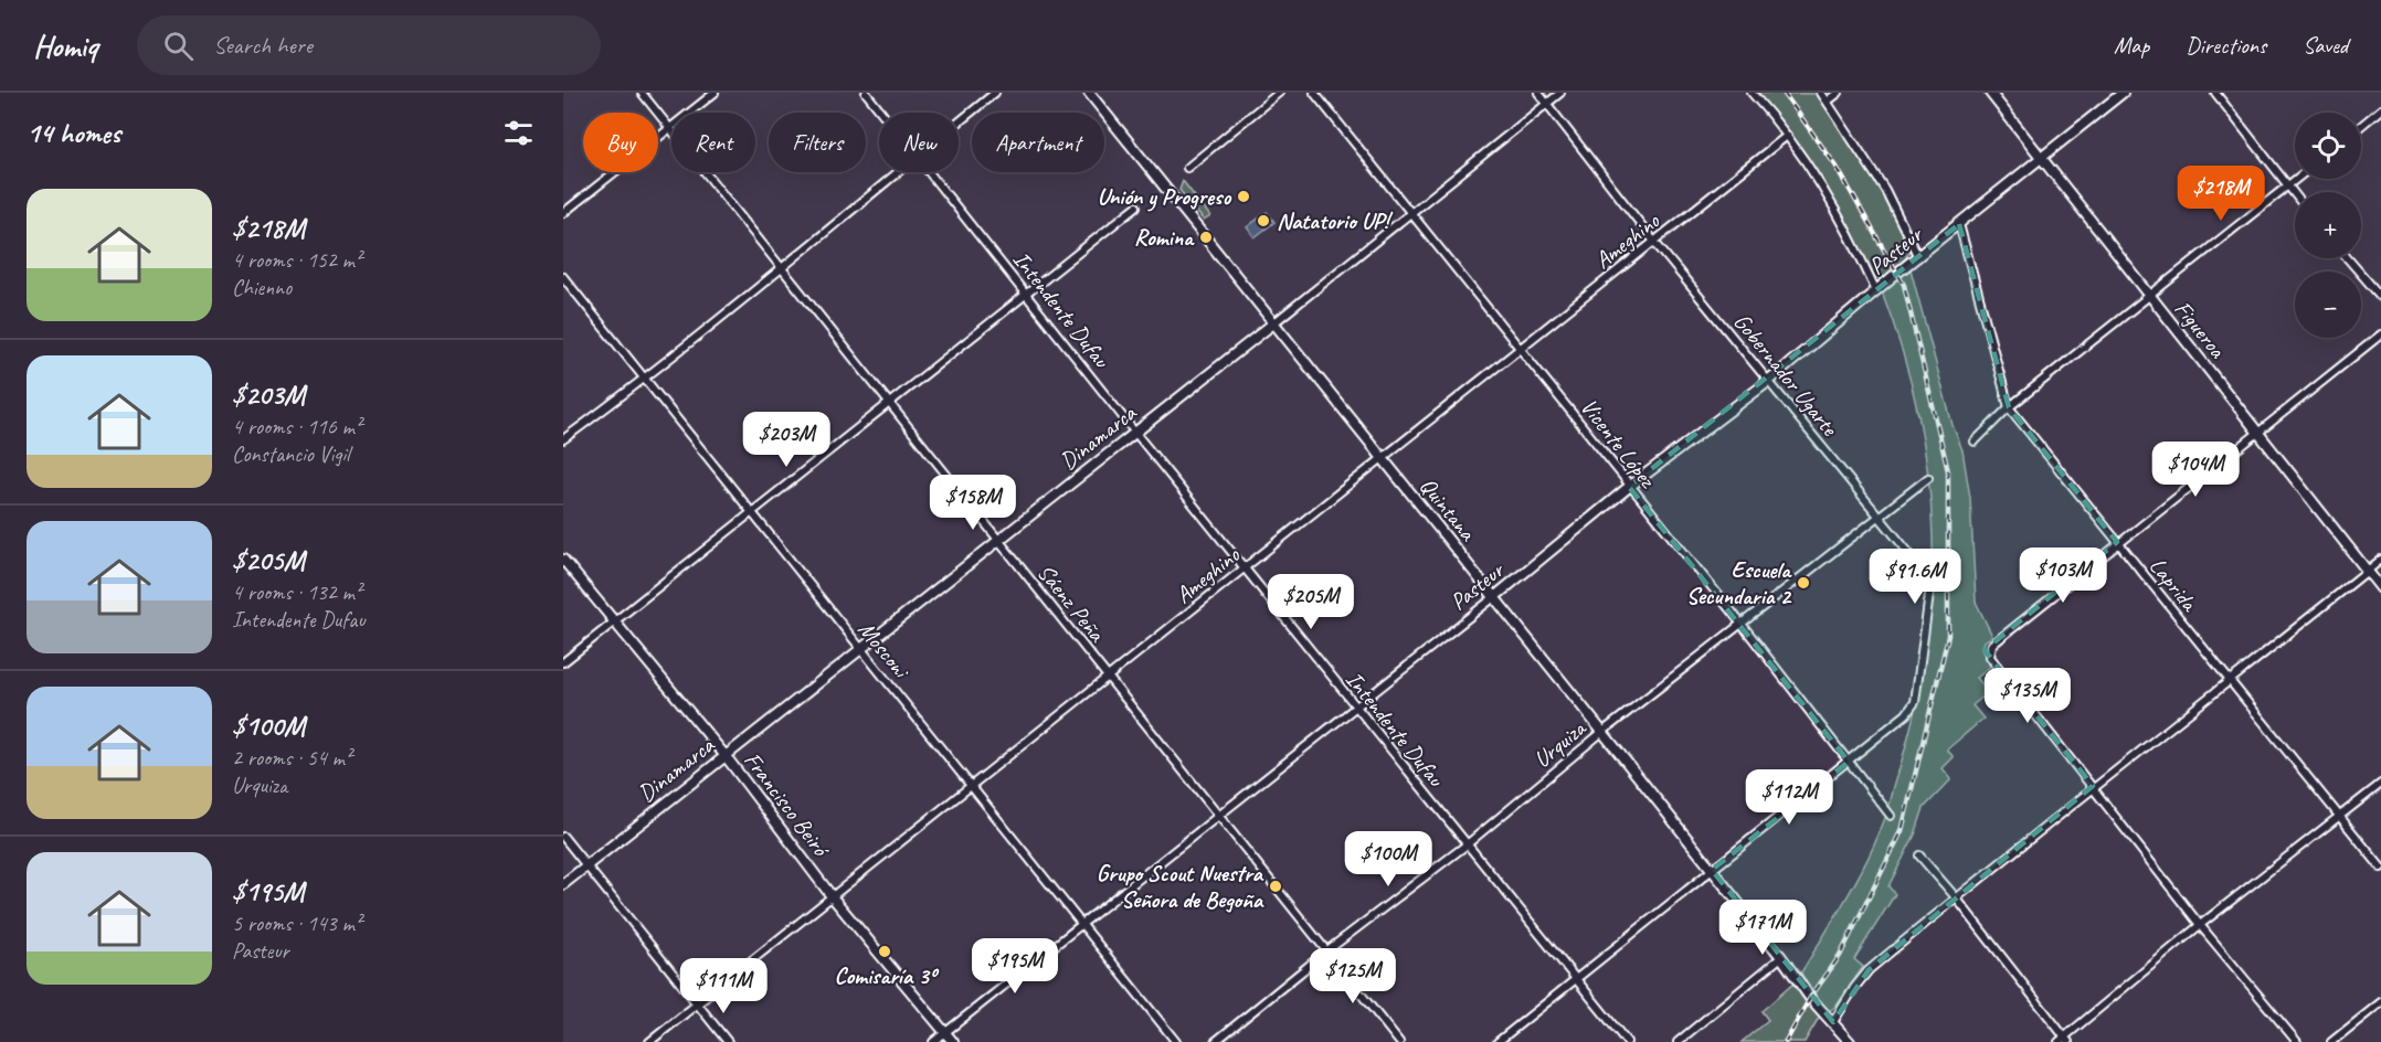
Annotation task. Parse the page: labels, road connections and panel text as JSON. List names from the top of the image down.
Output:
{
  "streets": {
    "street": [
      "Ameghino",
      "Pasteur",
      "Intendente Dufau",
      "Figueroa",
      "Gobernador Ugarte",
      "Dinamarca",
      "Vicente López",
      "Quintana",
      "Laprida",
      "Sáenz Peña",
      "Mosconi",
      "Urquiza",
      "Francisco Beiró"
    ]
  },
  "crossings": [
    ["Ameghino", "Intendente Dufau"],
    ["Ameghino", "Gobernador Ugarte"],
    ["Ameghino", "Vicente López"],
    ["Ameghino", "Quintana"],
    ["Ameghino", "Sáenz Peña"],
    ["Ameghino", "Mosconi"],
    ["Ameghino", "Francisco Beiró"],
    ["Pasteur", "Intendente Dufau"],
    ["Pasteur", "Figueroa"],
    ["Pasteur", "Gobernador Ugarte"],
    ["Pasteur", "Vicente López"],
    ["Pasteur", "Quintana"],
    ["Pasteur", "Laprida"],
    ["Pasteur", "Sáenz Peña"],
    ["Pasteur", "Mosconi"],
    ["Pasteur", "Francisco Beiró"],
    ["Intendente Dufau", "Dinamarca"],
    ["Intendente Dufau", "Urquiza"],
    ["Gobernador Ugarte", "Dinamarca"],
    ["Gobernador Ugarte", "Vicente López"],
    ["Gobernador Ugarte", "Urquiza"],
    ["Dinamarca", "Vicente López"],
    ["Dinamarca", "Quintana"],
    ["Dinamarca", "Sáenz Peña"],
    ["Dinamarca", "Mosconi"],
    ["Dinamarca", "Francisco Beiró"],
    ["Vicente López", "Urquiza"],
    ["Quintana", "Urquiza"],
    ["Sáenz Peña", "Urquiza"]
  ],
  "places": [
    "Unión y Progreso",
    "Natatorio UP!",
    "Romina",
    "Escuela Secundaria 2",
    "Grupo Scout Nuestra Señora de Begoña",
    "Comisaría 3º"
  ],
  "page": {
    "header": "Homiq",
    "search": "Search here",
    "nav": ["Map", "Directions", "Saved"],
    "heading": "14 homes",
    "map_buttons": ["+", "−"],
    "chip": [
      "Buy",
      "Rent",
      "Filters",
      "New",
      "Apartment"
    ],
    "price": [
      "$218M",
      "$203M",
      "$104M",
      "$158M",
      "$103M",
      "$91.6M",
      "$205M",
      "$135M",
      "$112M",
      "$100M",
      "$171M",
      "$195M",
      "$125M",
      "$111M"
    ],
    "list": [
      {
        "name": "$218M",
        "note": "4 rooms · 152 m² · Chienno"
      },
      {
        "name": "$203M",
        "note": "4 rooms · 116 m² · Constancio Vigil"
      },
      {
        "name": "$205M",
        "note": "4 rooms · 132 m² · Intendente Dufau"
      },
      {
        "name": "$100M",
        "note": "2 rooms · 54 m² · Urquiza"
      },
      {
        "name": "$195M",
        "note": "5 rooms · 143 m² · Pasteur"
      }
    ]
  }
}
